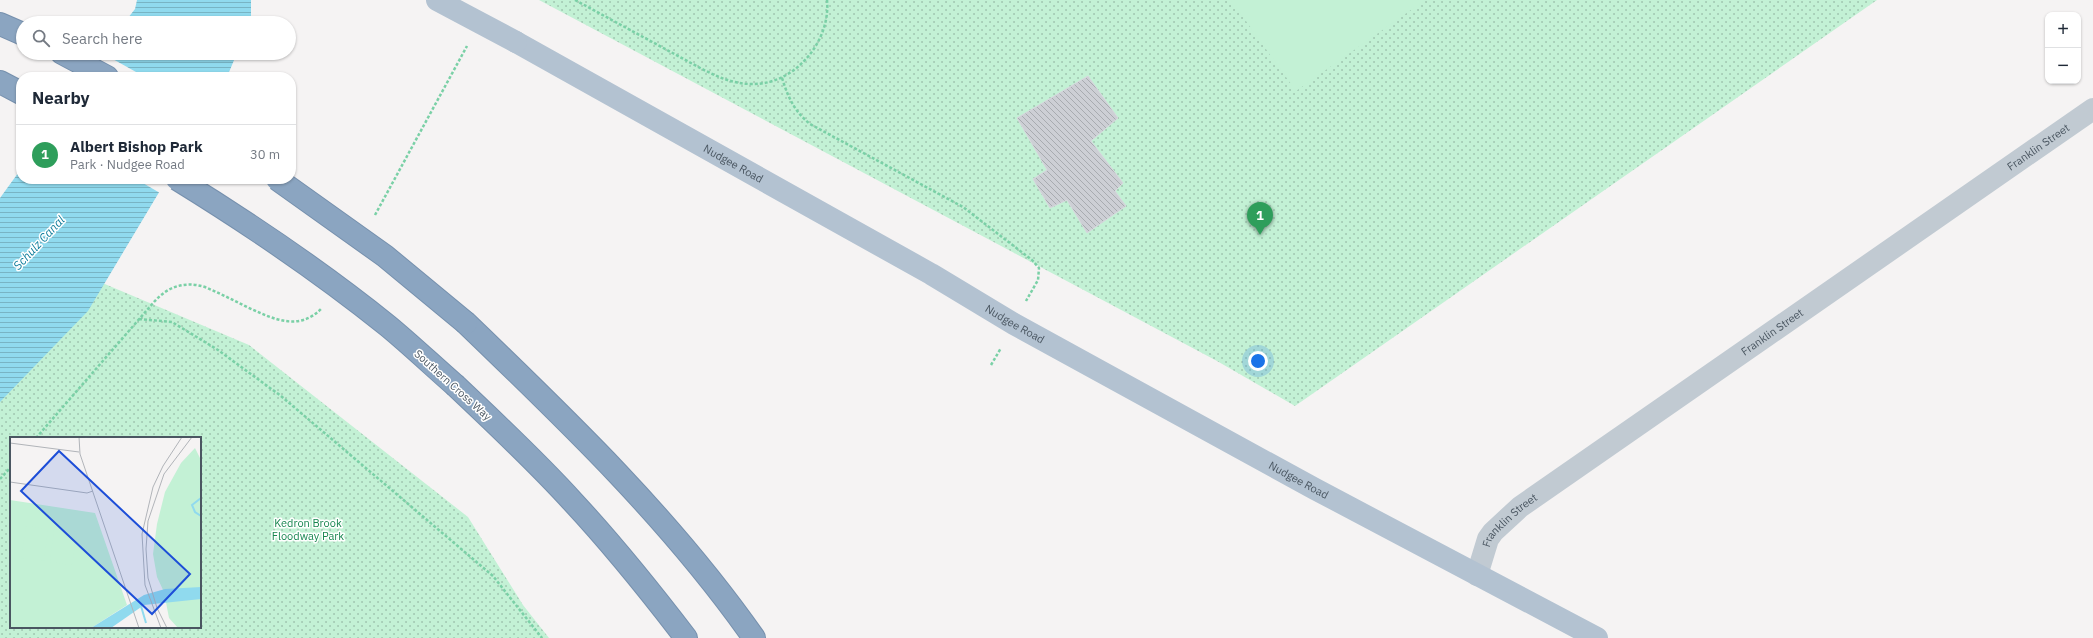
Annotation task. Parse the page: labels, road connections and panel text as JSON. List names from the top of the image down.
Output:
{
  "streets": {
    "highway": ["Southern Cross Way"],
    "main road": ["Nudgee Road"],
    "street": ["Franklin Street"]
  },
  "crossings": [
    ["Franklin Street", "Nudgee Road"]
  ],
  "water": ["Schulz Canal"],
  "parks": ["Kedron Brook Floodway Park"],
  "page": {
    "map_buttons": ["+", "−"],
    "search": "Search here",
    "heading": "Nearby",
    "list": [
      {
        "mark": "1",
        "name": "Albert Bishop Park",
        "note": "Park · Nudgee Road",
        "value": "30 m"
      }
    ],
    "pins": "1"
  }
}
